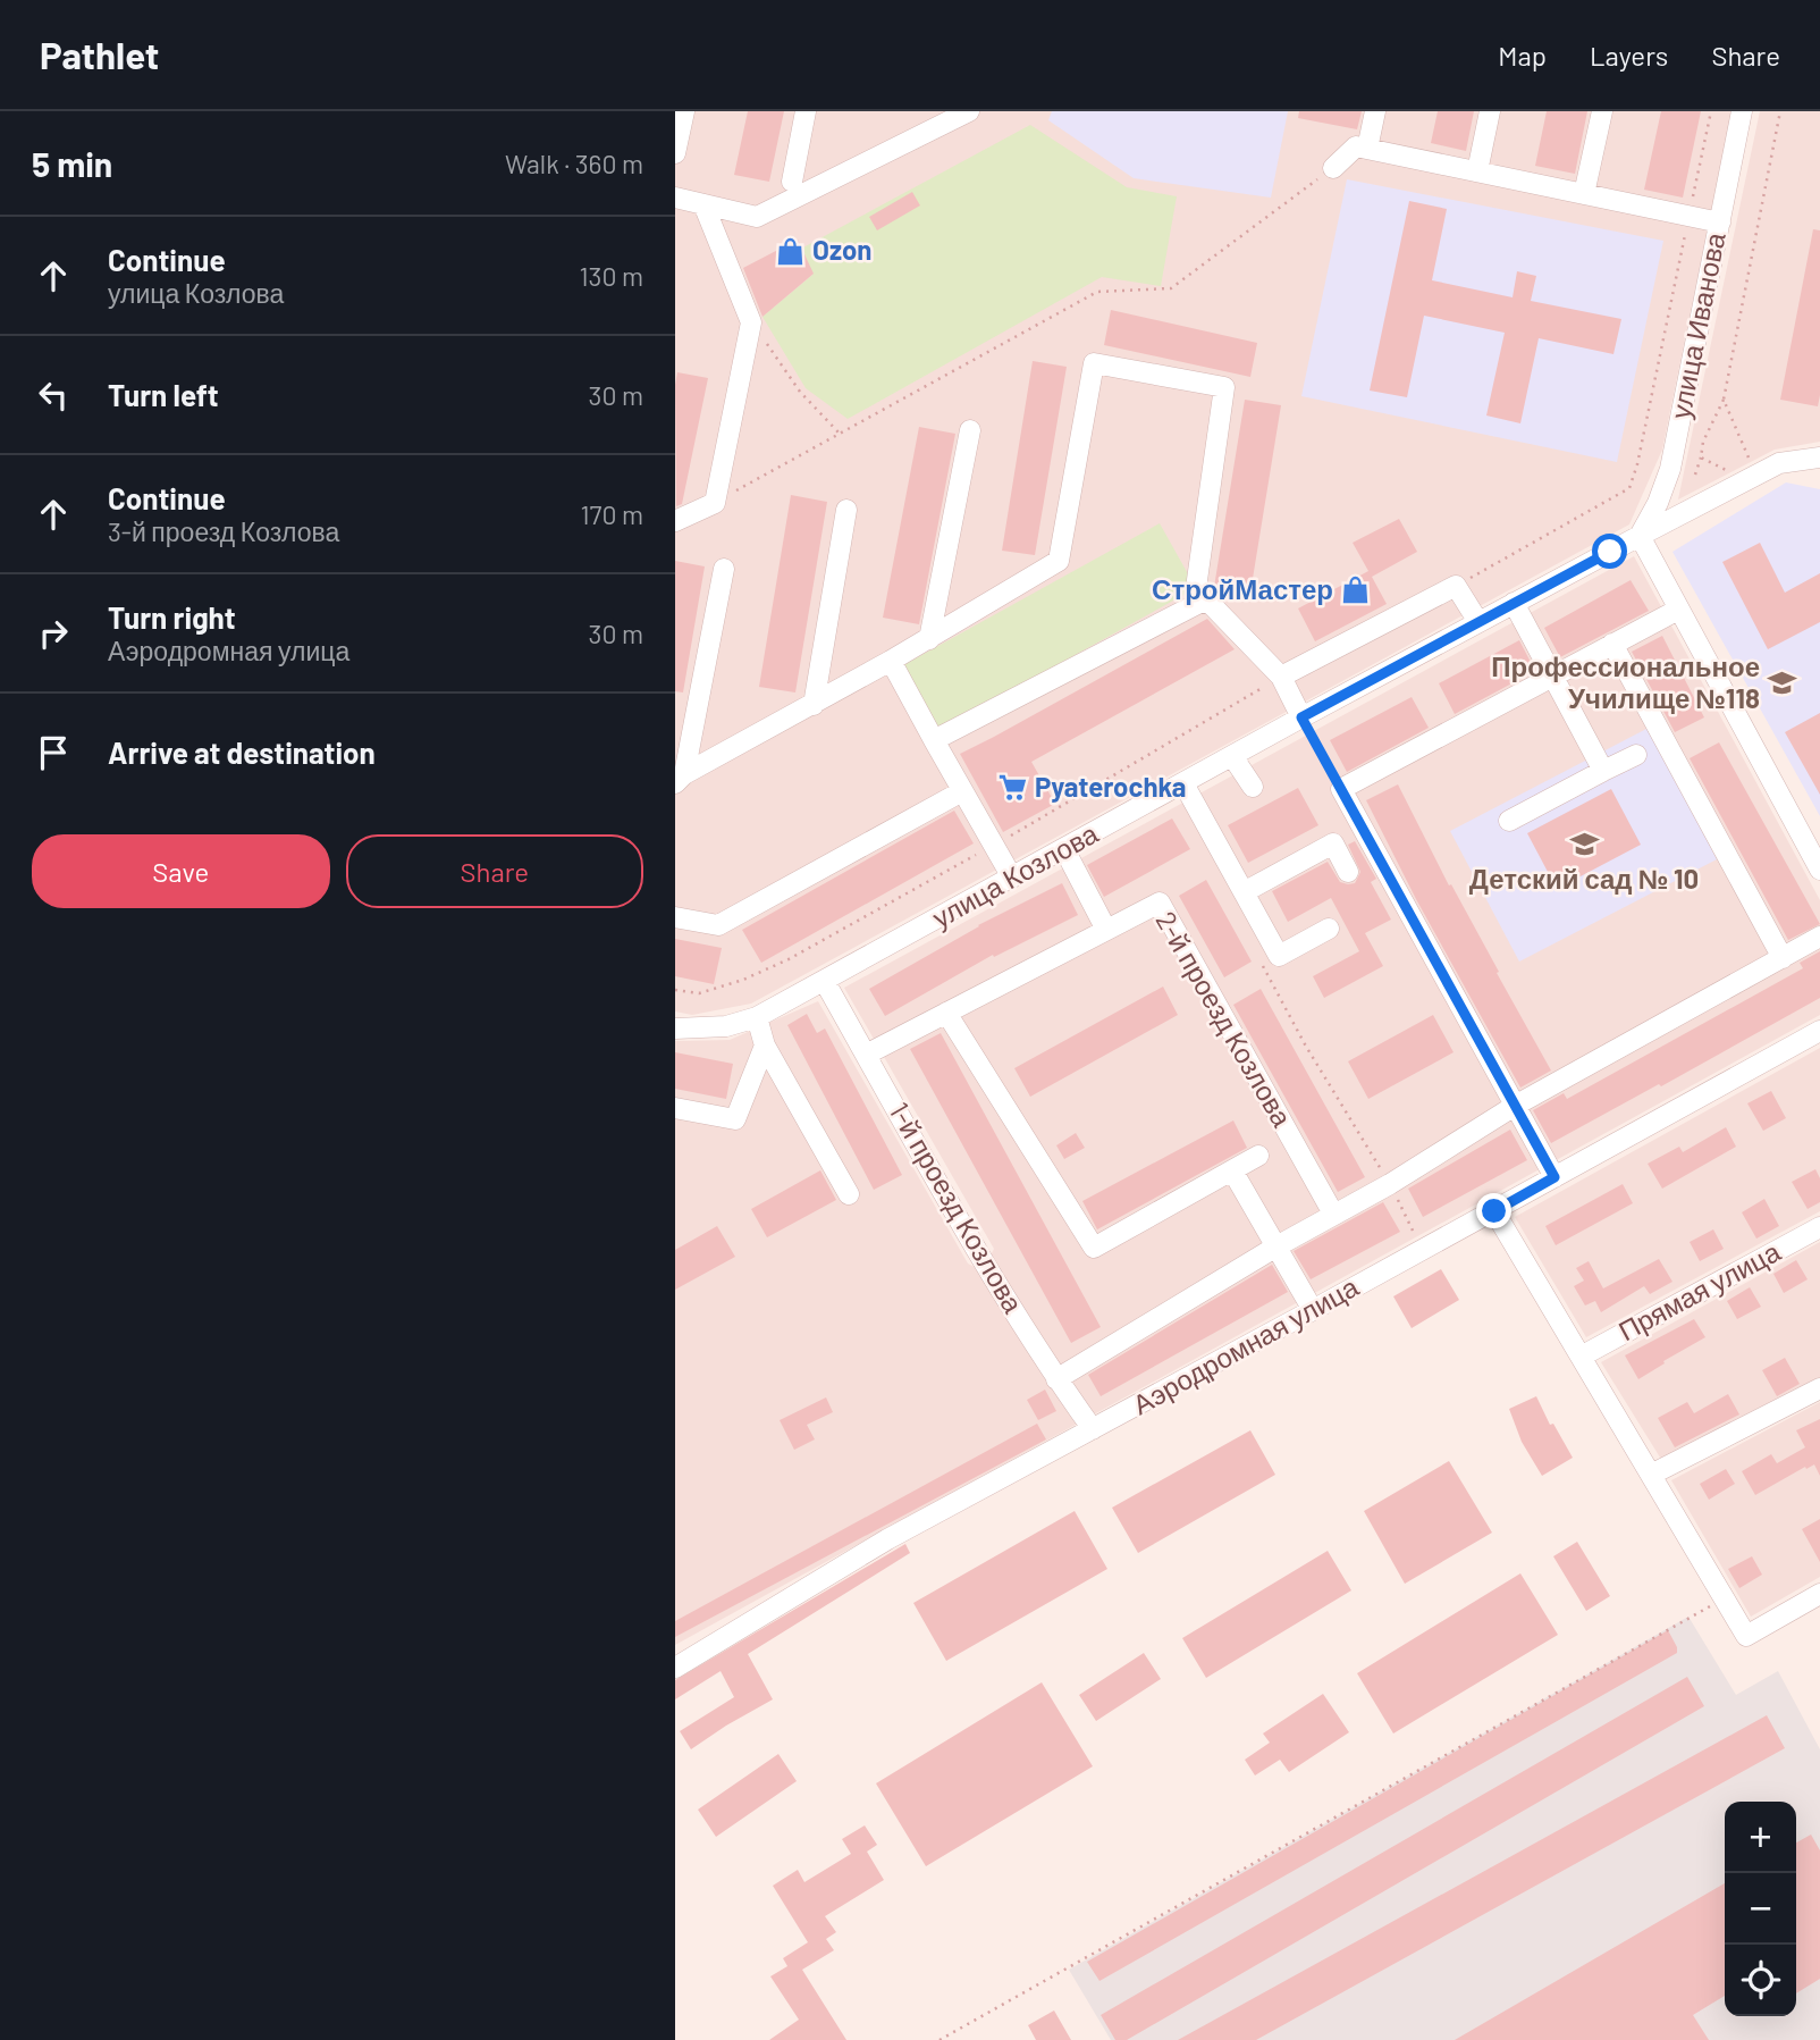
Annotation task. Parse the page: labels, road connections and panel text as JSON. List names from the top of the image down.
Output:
{
  "streets": {
    "street": [
      "улица Иванова",
      "улица Козлова",
      "2-й проезд Козлова",
      "1-й проезд Козлова",
      "Прямая улица",
      "Аэродромная улица"
    ]
  },
  "crossings": [
    ["улица Иванова", "улица Козлова"],
    ["улица Козлова", "1-й проезд Козлова"],
    ["2-й проезд Козлова", "1-й проезд Козлова"],
    ["1-й проезд Козлова", "Аэродромная улица"]
  ],
  "places": {
    "shop": ["Ozon", "СтройМастер"],
    "school or university": ["Профессиональное Училище №118", "Детский сад № 10"],
    "supermarket": ["Pyaterochka"]
  },
  "page": {
    "header": "Pathlet",
    "nav": ["Map", "Layers", "Share"],
    "heading": ["5 min", "Walk · 360 m"],
    "list": [
      ["Continue", "улица Козлова", "130 m"],
      ["Turn left", "30 m"],
      ["Continue", "3-й проезд Козлова", "170 m"],
      ["Turn right", "Аэродромная улица", "30 m"],
      "Arrive at destination"
    ],
    "buttons": ["Save", "Share"],
    "map_buttons": ["+", "−"]
  }
}
